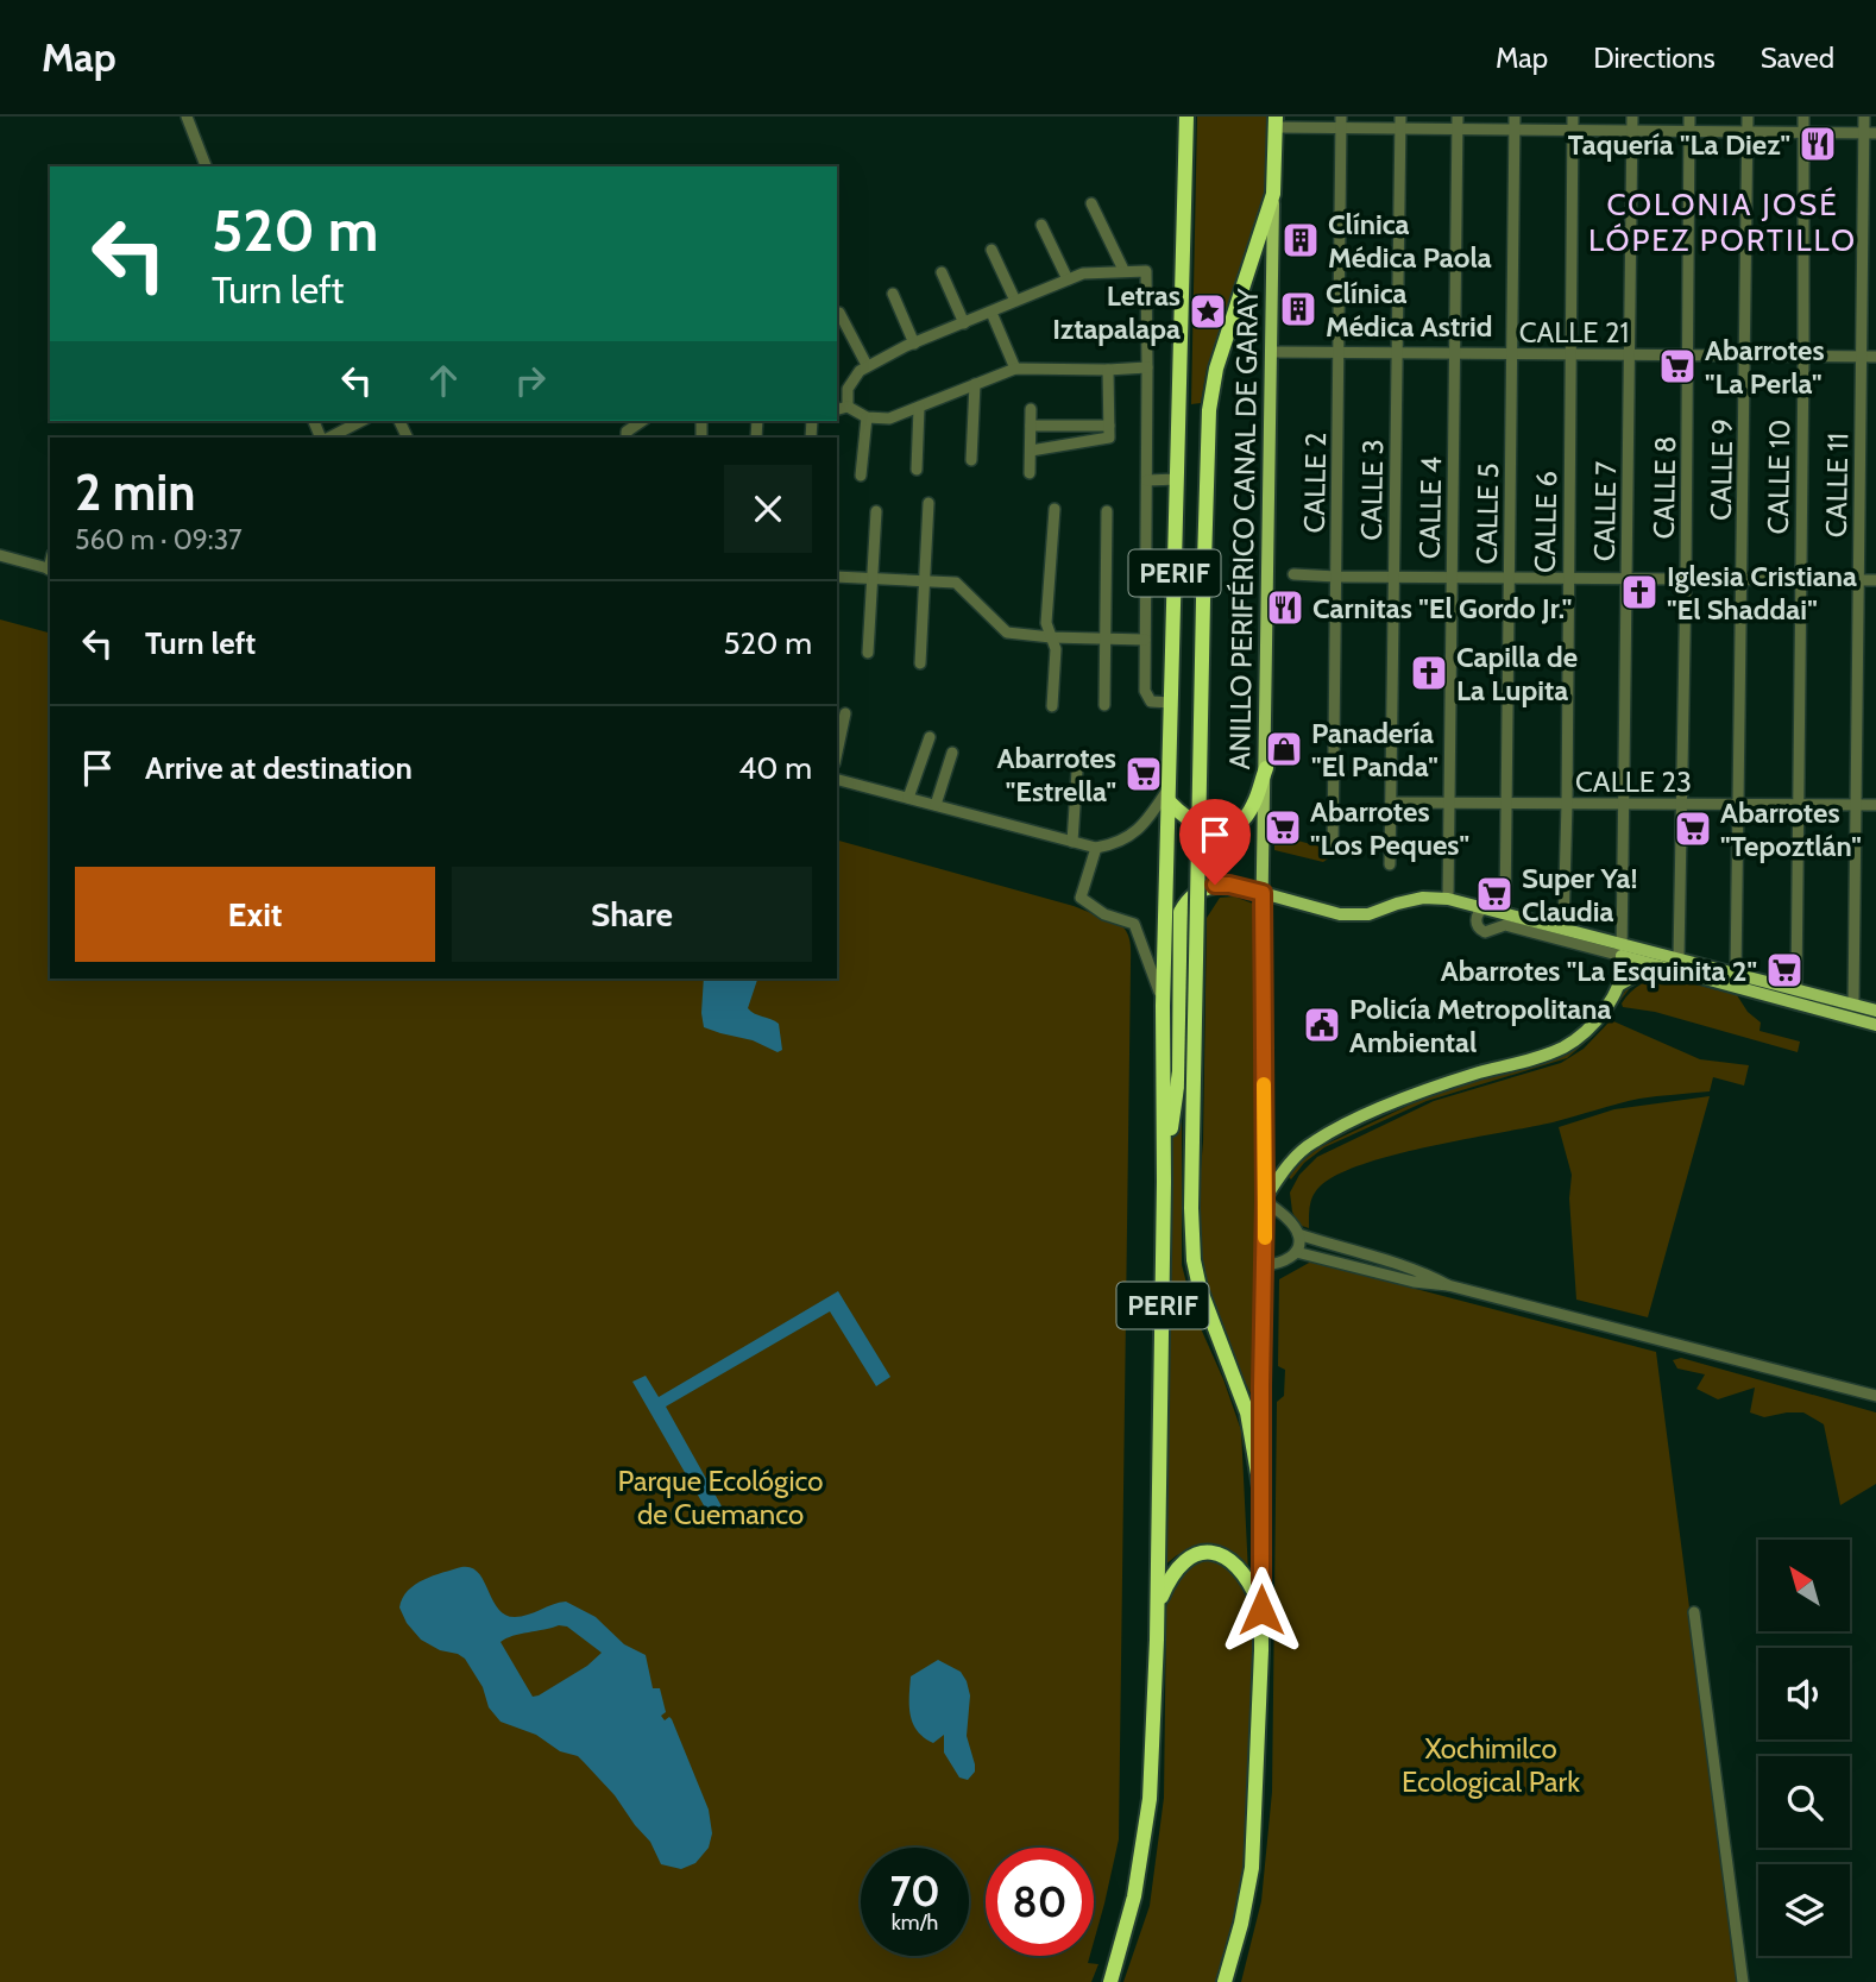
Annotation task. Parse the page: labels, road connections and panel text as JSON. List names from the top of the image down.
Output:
{
  "streets": {
    "highway": ["ANILLO PERIFÉRICO CANAL DE GARAY", "PERIF"],
    "street": [
      "CALLE 21",
      "CALLE 9",
      "CALLE 10",
      "CALLE 2",
      "CALLE 11",
      "CALLE 8",
      "CALLE 3",
      "CALLE 4",
      "CALLE 7",
      "CALLE 5",
      "CALLE 6",
      "CALLE 23"
    ]
  },
  "crossings": [
    ["CALLE 21", "CALLE 9"],
    ["CALLE 21", "CALLE 10"],
    ["CALLE 21", "CALLE 2"],
    ["CALLE 21", "CALLE 11"],
    ["CALLE 21", "CALLE 8"],
    ["CALLE 21", "CALLE 3"],
    ["CALLE 21", "CALLE 4"],
    ["CALLE 21", "CALLE 7"],
    ["CALLE 21", "CALLE 5"],
    ["CALLE 21", "CALLE 6"],
    ["CALLE 21", "ANILLO PERIFÉRICO CANAL DE GARAY"],
    ["CALLE 9", "CALLE 23"],
    ["CALLE 10", "CALLE 23"],
    ["CALLE 11", "CALLE 23"],
    ["CALLE 8", "CALLE 23"],
    ["CALLE 3", "CALLE 23"],
    ["CALLE 4", "CALLE 23"],
    ["CALLE 7", "CALLE 23"],
    ["CALLE 5", "CALLE 23"],
    ["CALLE 6", "CALLE 23"],
    ["ANILLO PERIFÉRICO CANAL DE GARAY", "PERIF"]
  ],
  "districts": ["COLONIA JOSÉ LÓPEZ PORTILLO"],
  "parks": ["Parque Ecológico de Cuemanco", "Xochimilco Ecological Park"],
  "places": {
    "restaurant": ["Taquería \"La Diez\"", "Carnitas \"El Gordo Jr.\""],
    "building": ["Clínica Médica Paola", "Clínica Médica Astrid"],
    "place": ["Letras Iztapalapa"],
    "supermarket": [
      "Abarrotes \"La Perla\"",
      "Abarrotes \"Estrella\"",
      "Abarrotes \"Los Peques\"",
      "Abarrotes \"Tepoztlán\"",
      "Super Ya! Claudia",
      "Abarrotes \"La Esquinita 2\""
    ],
    "church": ["Iglesia Cristiana \"El Shaddai\"", "Capilla de La Lupita"],
    "shop": ["Panadería \"El Panda\""],
    "public building": ["Policía Metropolitana Ambiental"]
  },
  "north": "top left",
  "page": {
    "header": "Map",
    "nav": ["Map", "Directions", "Saved"],
    "turn": ["520 m", "Turn left"],
    "heading": ["2 min", "560 m · 09:37"],
    "list": [
      {
        "name": "Turn left",
        "value": "520 m"
      },
      {
        "name": "Arrive at destination",
        "value": "40 m"
      }
    ],
    "buttons": ["Exit", "Share"],
    "speed": "70 km/h",
    "limit": "80"
  }
}
